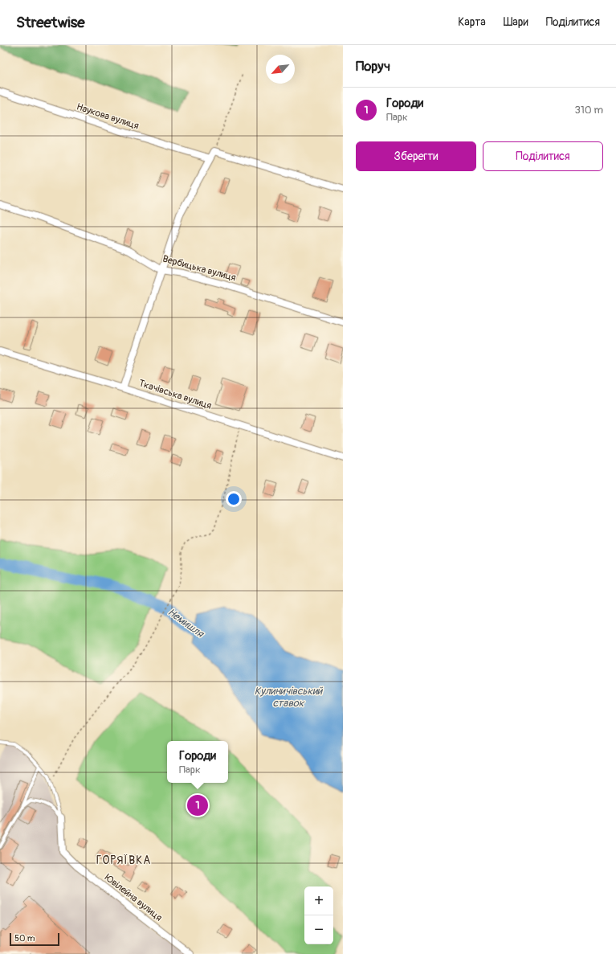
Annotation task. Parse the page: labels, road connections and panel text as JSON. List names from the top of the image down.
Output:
{
  "streets": {
    "street": [
      "Наукова вулиця",
      "Вербицька вулиця",
      "Ткачівська вулиця",
      "Ювілейна вулиця"
    ]
  },
  "districts": ["ГОРЯЇВКА"],
  "water": ["Немишля", "Кулиничівський ставок"],
  "scale_bar": "50 m",
  "north": "bottom left",
  "page": {
    "header": "Streetwise",
    "nav": ["Карта", "Шари", "Поділитися"],
    "heading": "Поруч",
    "list": [
      {
        "mark": "1",
        "name": "Городи",
        "note": "Парк",
        "value": "310 m"
      }
    ],
    "buttons": ["Зберегти", "Поділитися"],
    "popup": ["Городи", "Парк"],
    "pins": "1",
    "map_buttons": ["+", "−"],
    "scale": "50 m"
  }
}
